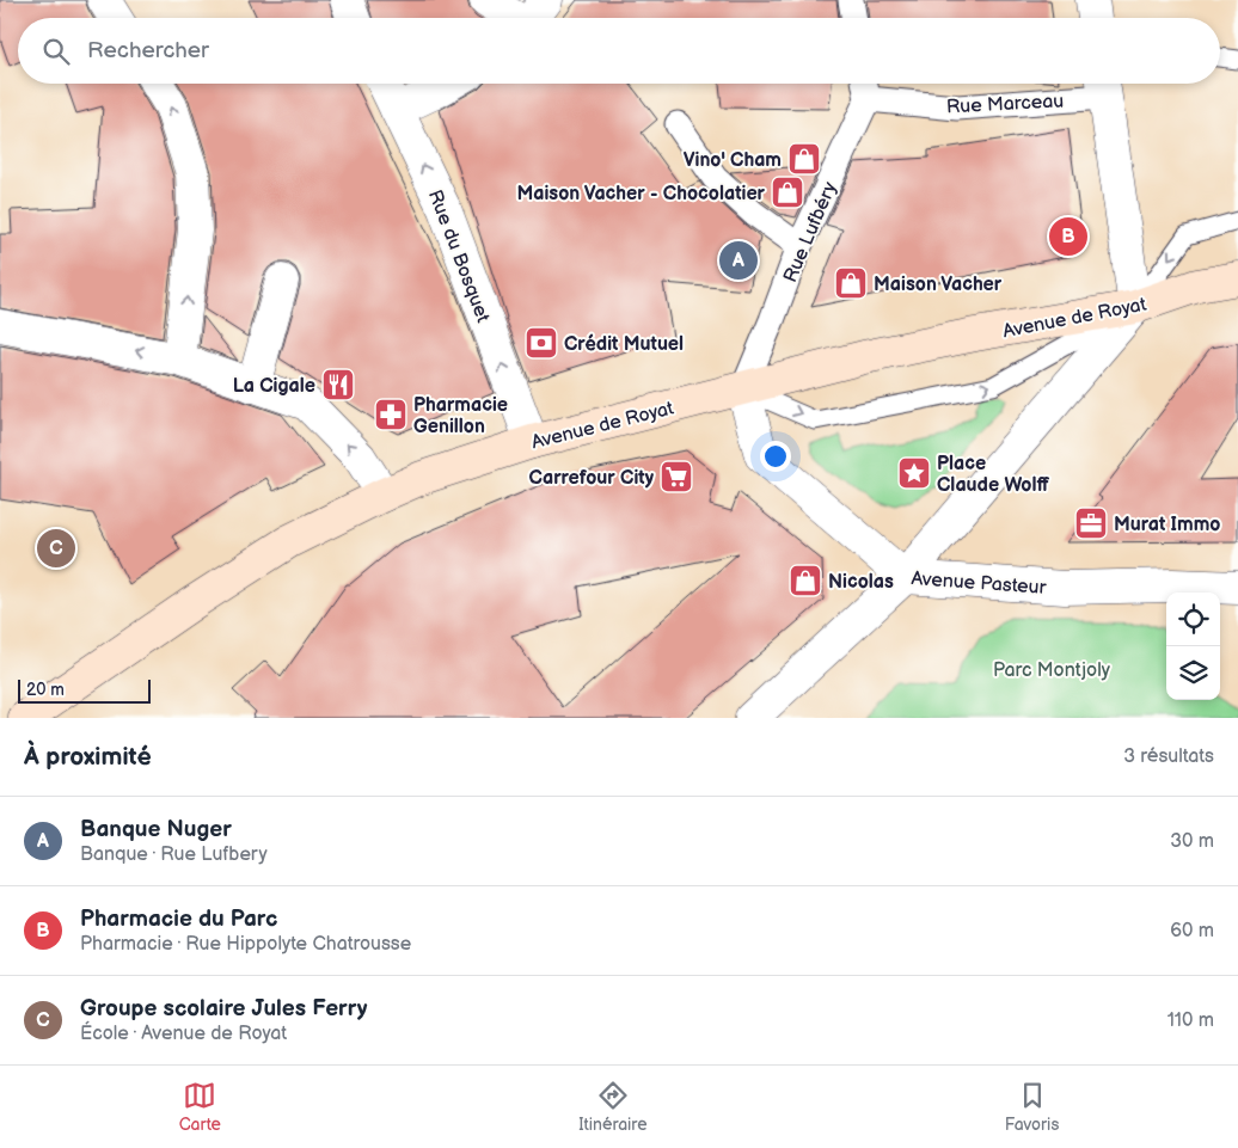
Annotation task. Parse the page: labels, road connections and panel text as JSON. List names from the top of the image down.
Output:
{
  "streets": {
    "main road": ["Avenue de Royat"],
    "street": [
      "Rue Marceau",
      "Rue Lufbéry",
      "Rue du Bosquet",
      "Avenue Pasteur"
    ]
  },
  "crossings": [
    ["Rue Marceau", "Rue Lufbéry"],
    ["Rue Lufbéry", "Avenue de Royat"],
    ["Rue Lufbéry", "Avenue Pasteur"],
    ["Rue du Bosquet", "Avenue de Royat"],
    ["Avenue de Royat", "Avenue Pasteur"]
  ],
  "parks": ["Parc Montjoly"],
  "places": {
    "shop": [
      "Vino' Cham",
      "Maison Vacher - Chocolatier",
      "Maison Vacher",
      "Nicolas"
    ],
    "bank": ["Crédit Mutuel"],
    "restaurant": ["La Cigale"],
    "pharmacy": ["Pharmacie Genillon"],
    "place": ["Place Claude Wolff"],
    "supermarket": ["Carrefour City"],
    "office": ["Murat Immo"]
  },
  "scale_bar": "20 m",
  "page": {
    "search": "Rechercher",
    "pins": ["B", "A", "C"],
    "scale": "20 m",
    "heading": ["À proximité", "3 résultats"],
    "list": [
      {
        "mark": "A",
        "name": "Banque Nuger",
        "note": "Banque · Rue Lufbery",
        "value": "30 m"
      },
      {
        "mark": "B",
        "name": "Pharmacie du Parc",
        "note": "Pharmacie · Rue Hippolyte Chatrousse",
        "value": "60 m"
      },
      {
        "mark": "C",
        "name": "Groupe scolaire Jules Ferry",
        "note": "École · Avenue de Royat",
        "value": "110 m"
      }
    ],
    "nav": ["Carte", "Itinéraire", "Favoris"]
  }
}
